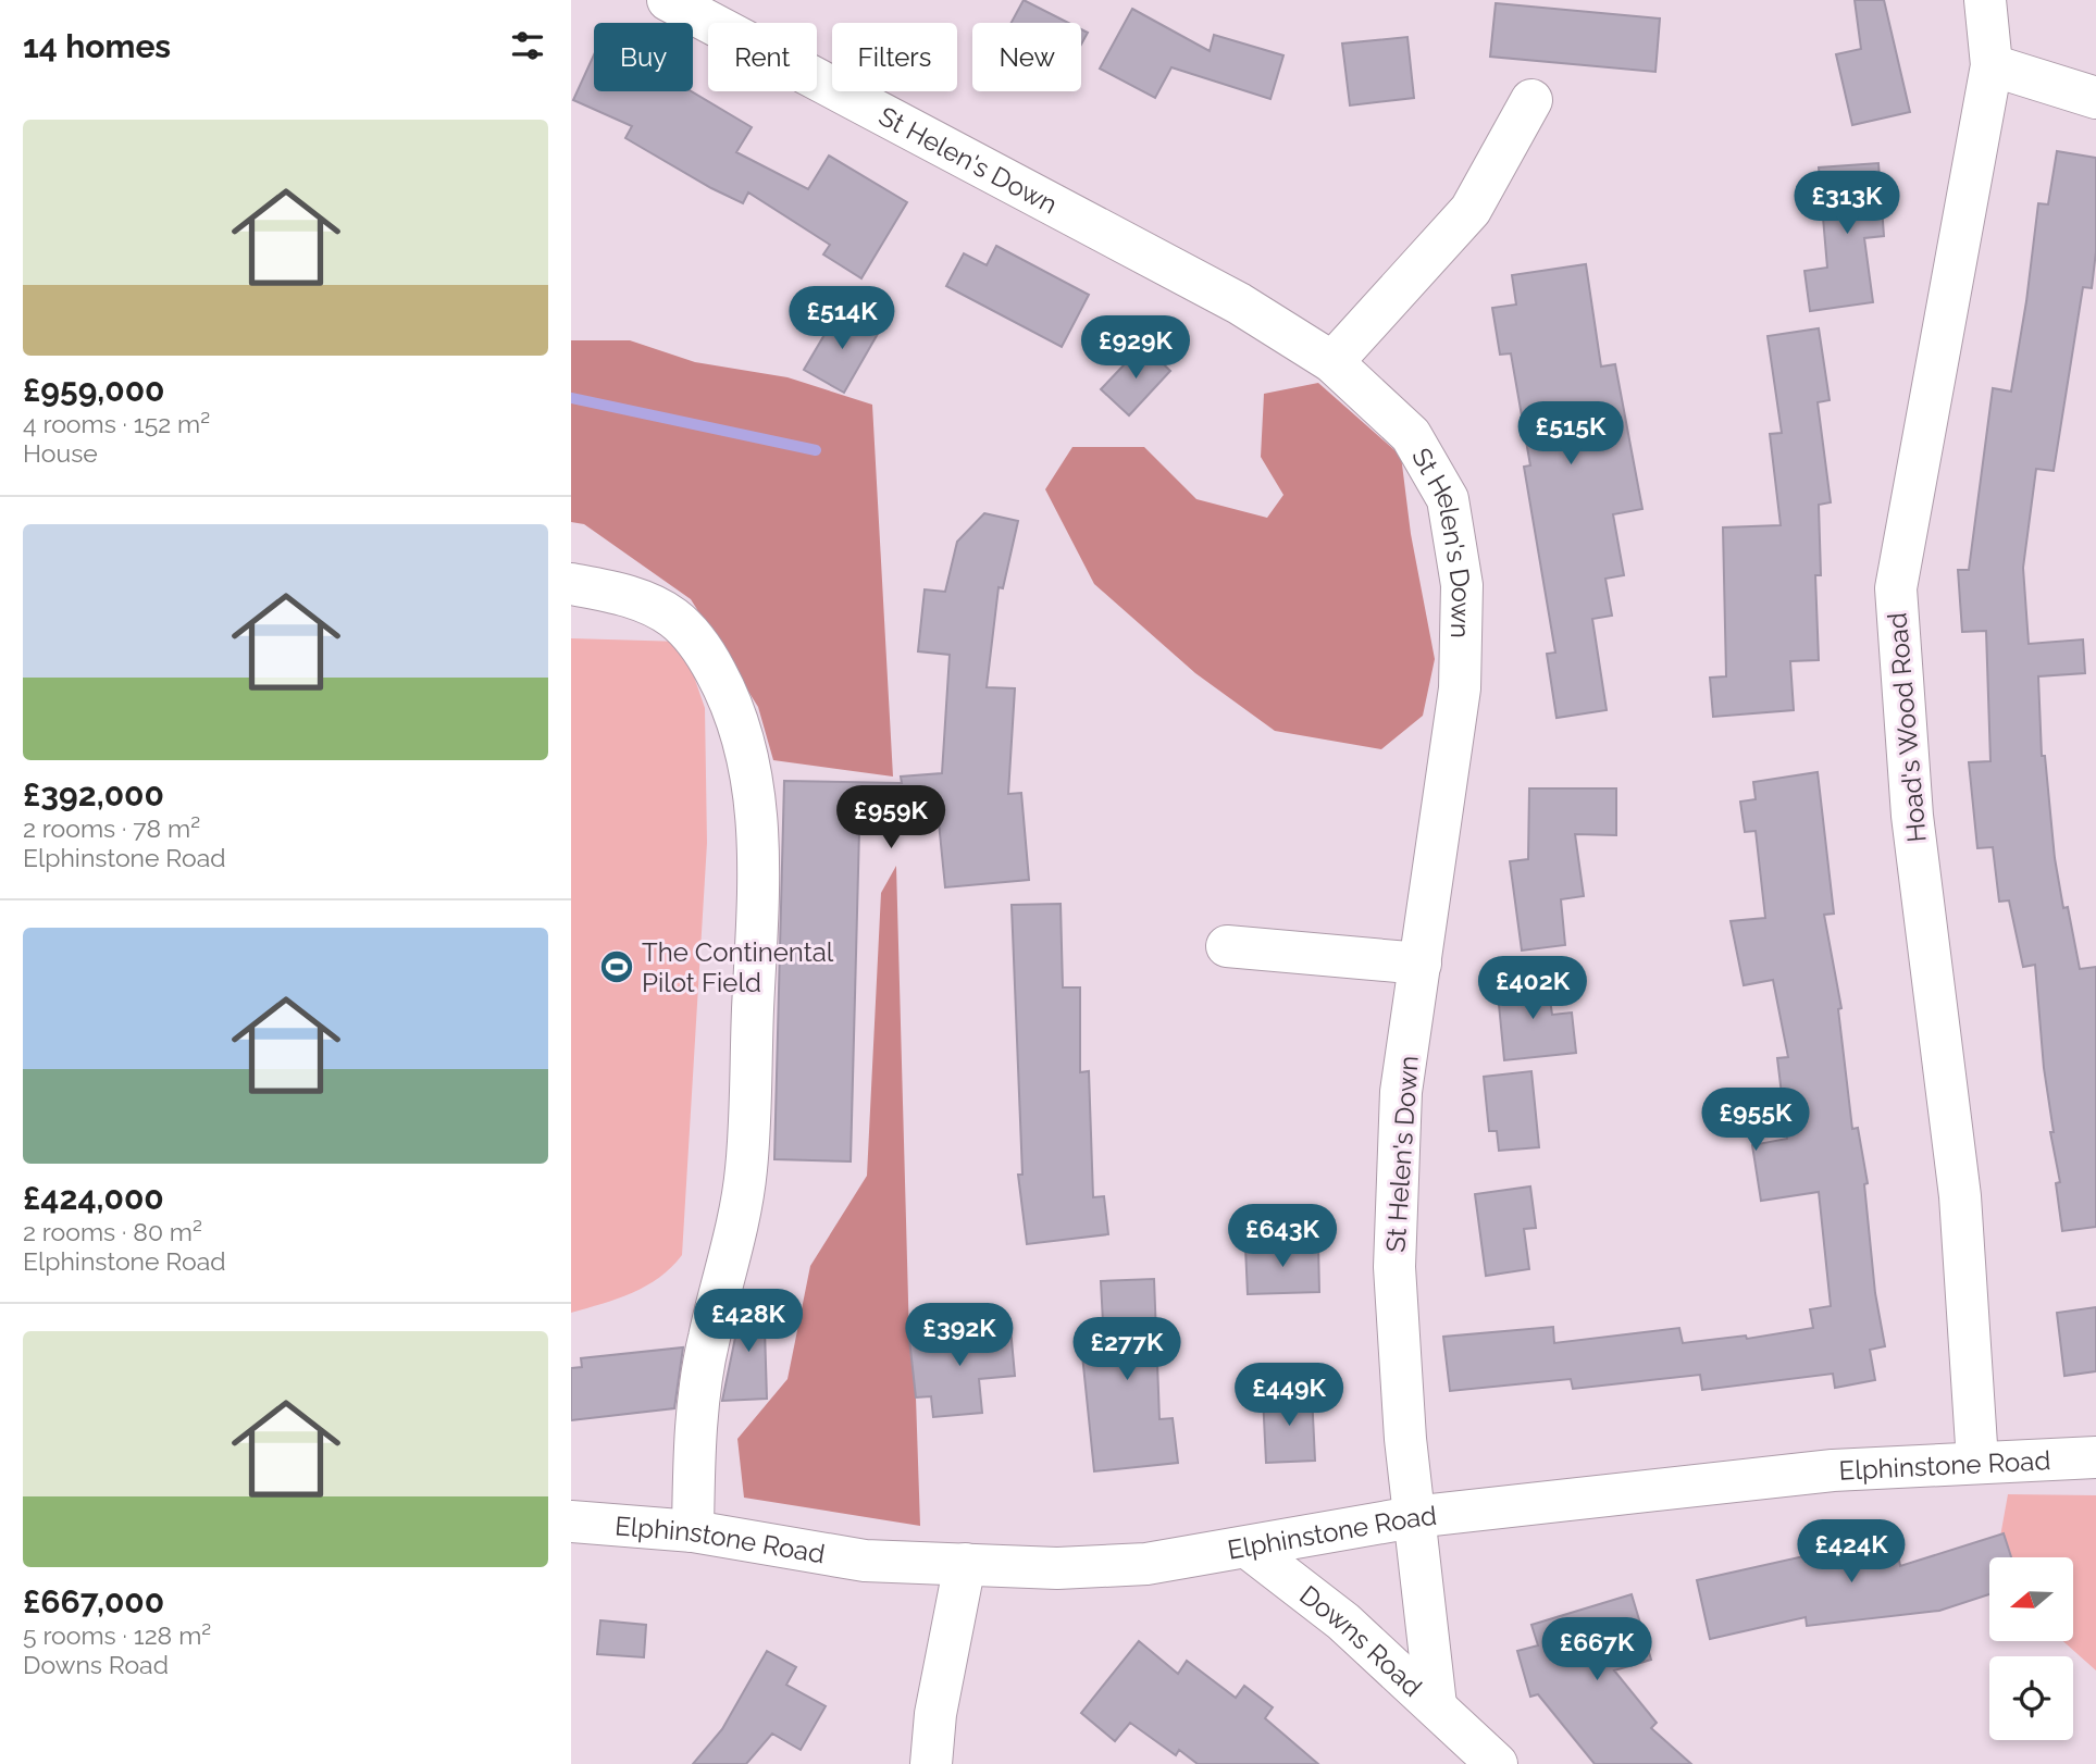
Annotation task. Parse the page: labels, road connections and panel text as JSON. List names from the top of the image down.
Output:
{
  "streets": {
    "street": [
      "St Helen's Down",
      "Hoad's Wood Road",
      "Elphinstone Road",
      "Downs Road"
    ]
  },
  "crossings": [
    ["St Helen's Down", "Elphinstone Road"],
    ["St Helen's Down", "Downs Road"],
    ["Hoad's Wood Road", "Elphinstone Road"],
    ["Elphinstone Road", "Downs Road"]
  ],
  "places": {
    "sports": ["The Continental Pilot Field"]
  },
  "north": "left",
  "page": {
    "heading": "14 homes",
    "chip": [
      "Buy",
      "Rent",
      "Filters",
      "New"
    ],
    "list": [
      {
        "name": "£959,000",
        "note": "4 rooms · 152 m² · House"
      },
      {
        "name": "£392,000",
        "note": "2 rooms · 78 m² · Elphinstone Road"
      },
      {
        "name": "£424,000",
        "note": "2 rooms · 80 m² · Elphinstone Road"
      },
      {
        "name": "£667,000",
        "note": "5 rooms · 128 m² · Downs Road"
      }
    ],
    "price": [
      "£313K",
      "£514K",
      "£929K",
      "£515K",
      "£959K",
      "£402K",
      "£955K",
      "£643K",
      "£428K",
      "£392K",
      "£277K",
      "£449K",
      "£424K",
      "£667K"
    ]
  }
}
